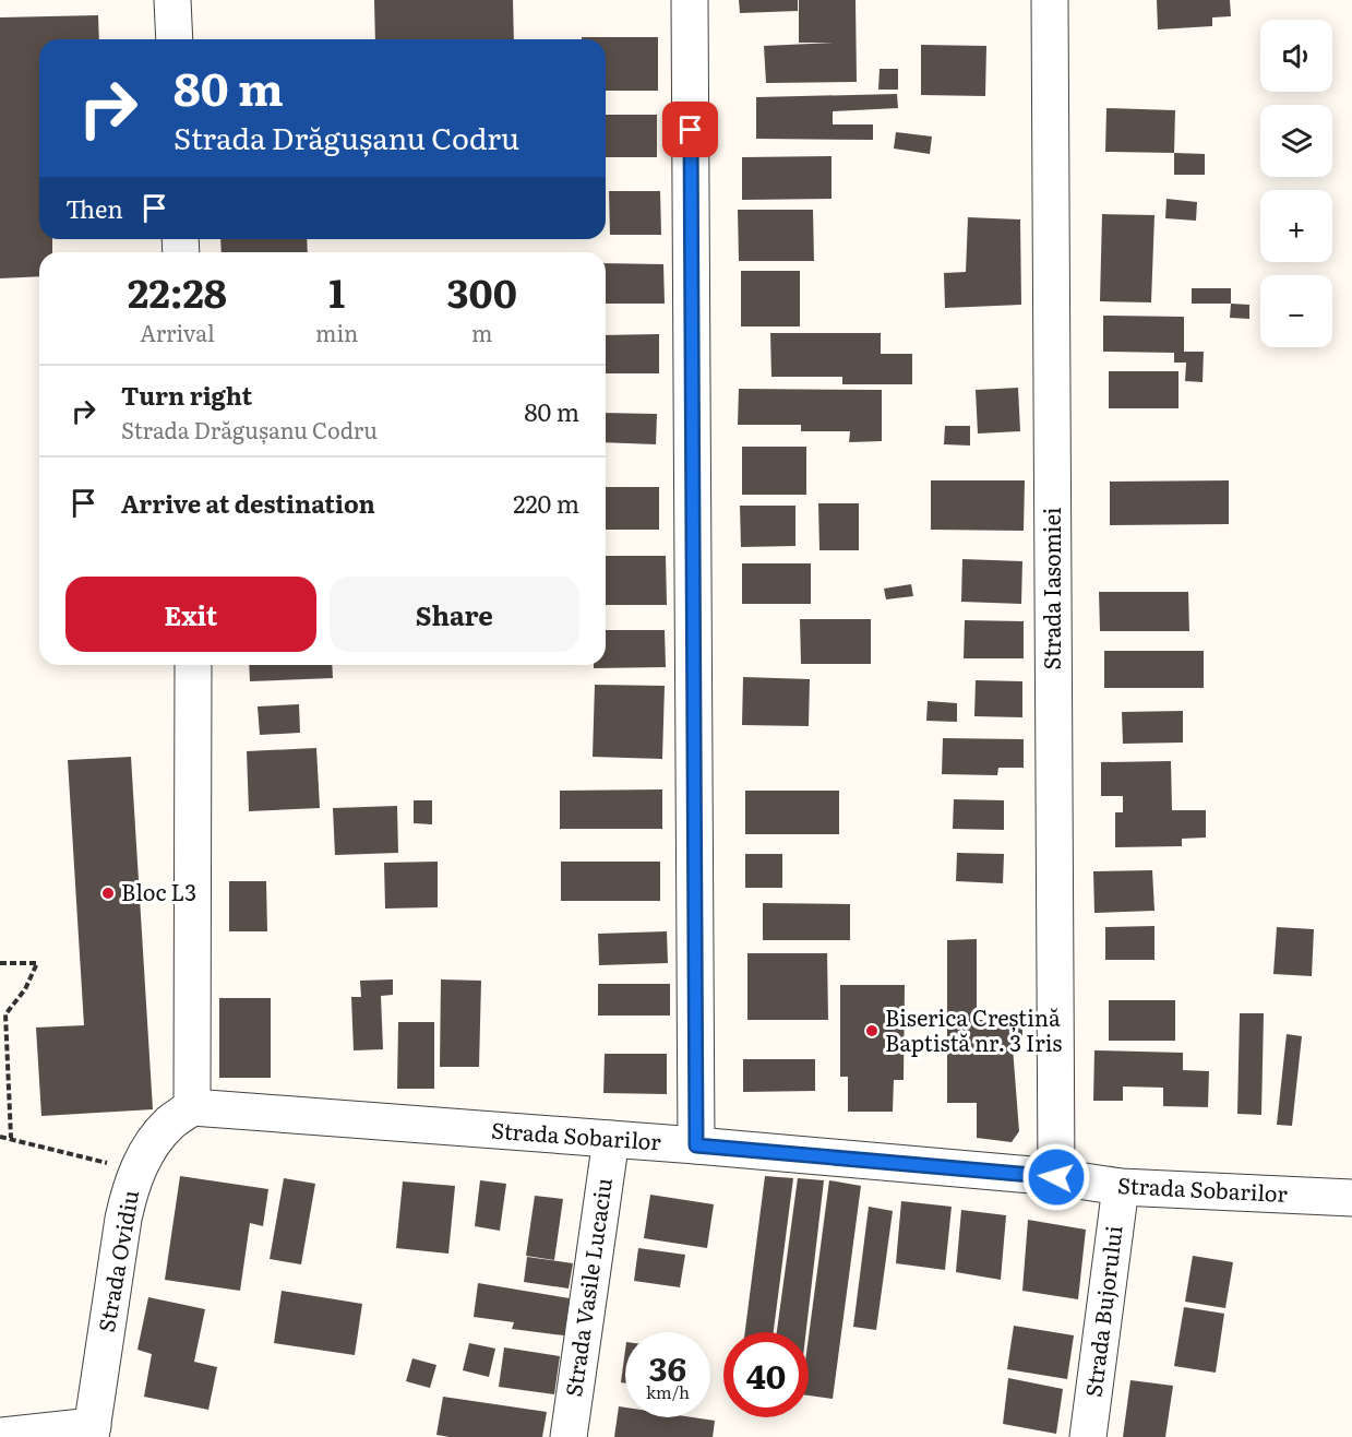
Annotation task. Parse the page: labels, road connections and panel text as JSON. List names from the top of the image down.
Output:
{
  "streets": {
    "street": [
      "Strada Iasomiei",
      "Strada Sobarilor",
      "Strada Ovidiu",
      "Strada Vasile Lucaciu",
      "Strada Bujorului"
    ]
  },
  "crossings": [
    ["Strada Iasomiei", "Strada Sobarilor"],
    ["Strada Sobarilor", "Strada Ovidiu"],
    ["Strada Sobarilor", "Strada Vasile Lucaciu"],
    ["Strada Sobarilor", "Strada Bujorului"]
  ],
  "places": ["Bloc L3", "Biserica Creștină Baptistă nr. 3 Iris"],
  "page": {
    "map_buttons": ["+", "−"],
    "turn": ["80 m", "Strada Drăgușanu Codru"],
    "then": "Then",
    "eta": [
      "22:28",
      "Arrival",
      "1",
      "min",
      "300",
      "m"
    ],
    "list": [
      {
        "name": "Turn right",
        "note": "Strada Drăgușanu Codru",
        "value": "80 m"
      },
      {
        "name": "Arrive at destination",
        "value": "220 m"
      }
    ],
    "buttons": ["Exit", "Share"],
    "speed": "36 km/h",
    "limit": "40"
  }
}
